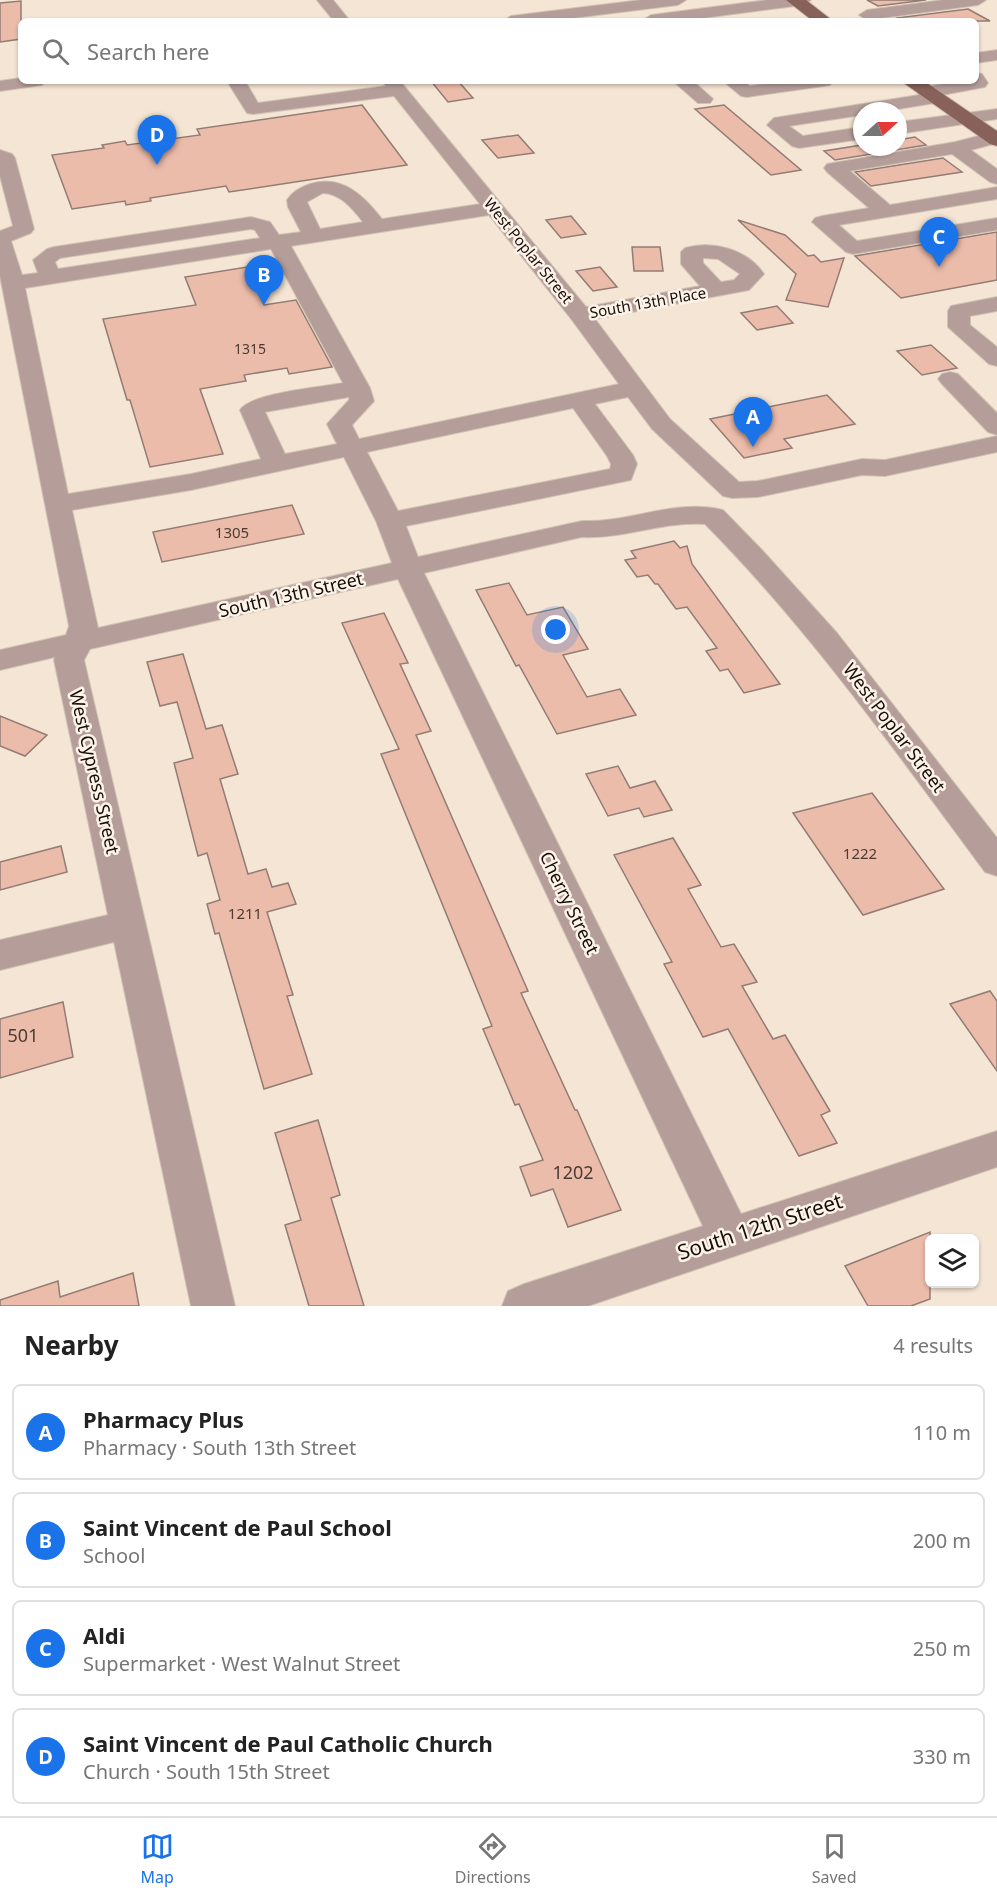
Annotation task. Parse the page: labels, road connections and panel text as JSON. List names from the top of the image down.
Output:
{
  "streets": {
    "street": [
      "West Poplar Street",
      "South 13th Place",
      "South 13th Street",
      "West Cypress Street",
      "Cherry Street",
      "South 12th Street"
    ]
  },
  "crossings": [
    ["West Poplar Street", "South 13th Place"],
    ["West Poplar Street", "South 13th Street"],
    ["South 13th Street", "West Cypress Street"],
    ["South 13th Street", "Cherry Street"],
    ["Cherry Street", "South 12th Street"]
  ],
  "house_numbers": [
    "1315",
    "1305",
    "1222",
    "1211",
    "501",
    "1202"
  ],
  "north": "right",
  "page": {
    "search": "Search here",
    "pins": [
      "D",
      "C",
      "B",
      "A"
    ],
    "heading": ["Nearby", "4 results"],
    "list": [
      {
        "mark": "A",
        "name": "Pharmacy Plus",
        "note": "Pharmacy · South 13th Street",
        "value": "110 m"
      },
      {
        "mark": "B",
        "name": "Saint Vincent de Paul School",
        "note": "School",
        "value": "200 m"
      },
      {
        "mark": "C",
        "name": "Aldi",
        "note": "Supermarket · West Walnut Street",
        "value": "250 m"
      },
      {
        "mark": "D",
        "name": "Saint Vincent de Paul Catholic Church",
        "note": "Church · South 15th Street",
        "value": "330 m"
      }
    ],
    "nav": ["Map", "Directions", "Saved"]
  }
}
